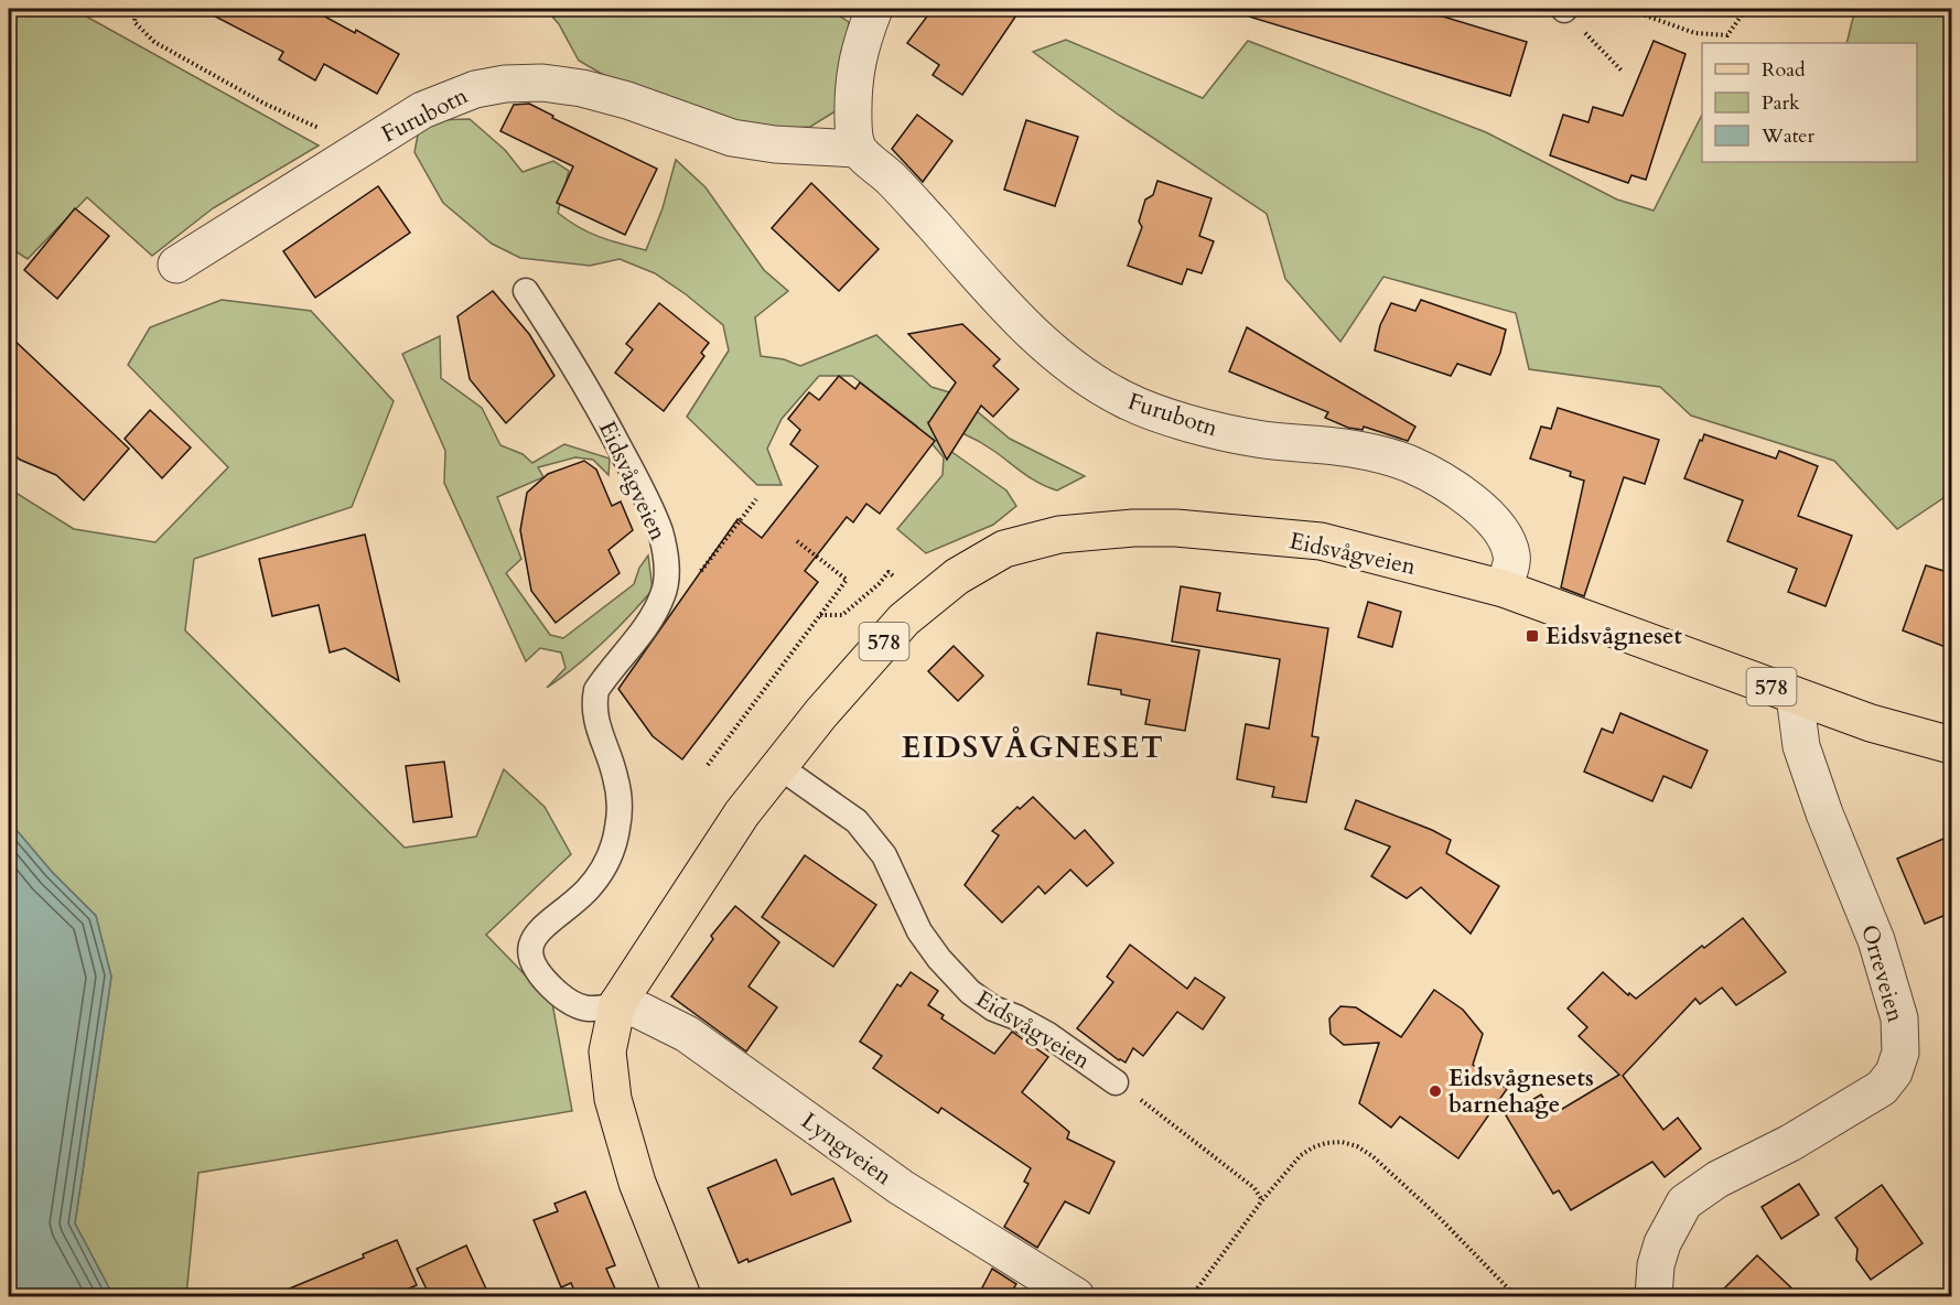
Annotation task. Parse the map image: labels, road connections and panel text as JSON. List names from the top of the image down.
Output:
{
  "streets": {
    "main road": ["Eidsvågveien", "578"],
    "street": ["Furubotn", "Orreveien", "Lyngveien"]
  },
  "crossings": [
    ["Furubotn", "Eidsvågveien"],
    ["Eidsvågveien", "Orreveien"],
    ["Eidsvågveien", "Lyngveien"]
  ],
  "districts": ["EIDSVÅGNESET"],
  "places": {
    "transit": ["Eidsvågneset"],
    "other": ["Eidsvågnesets barnehage"]
  },
  "legend": ["Road", "Park", "Water"]
}
